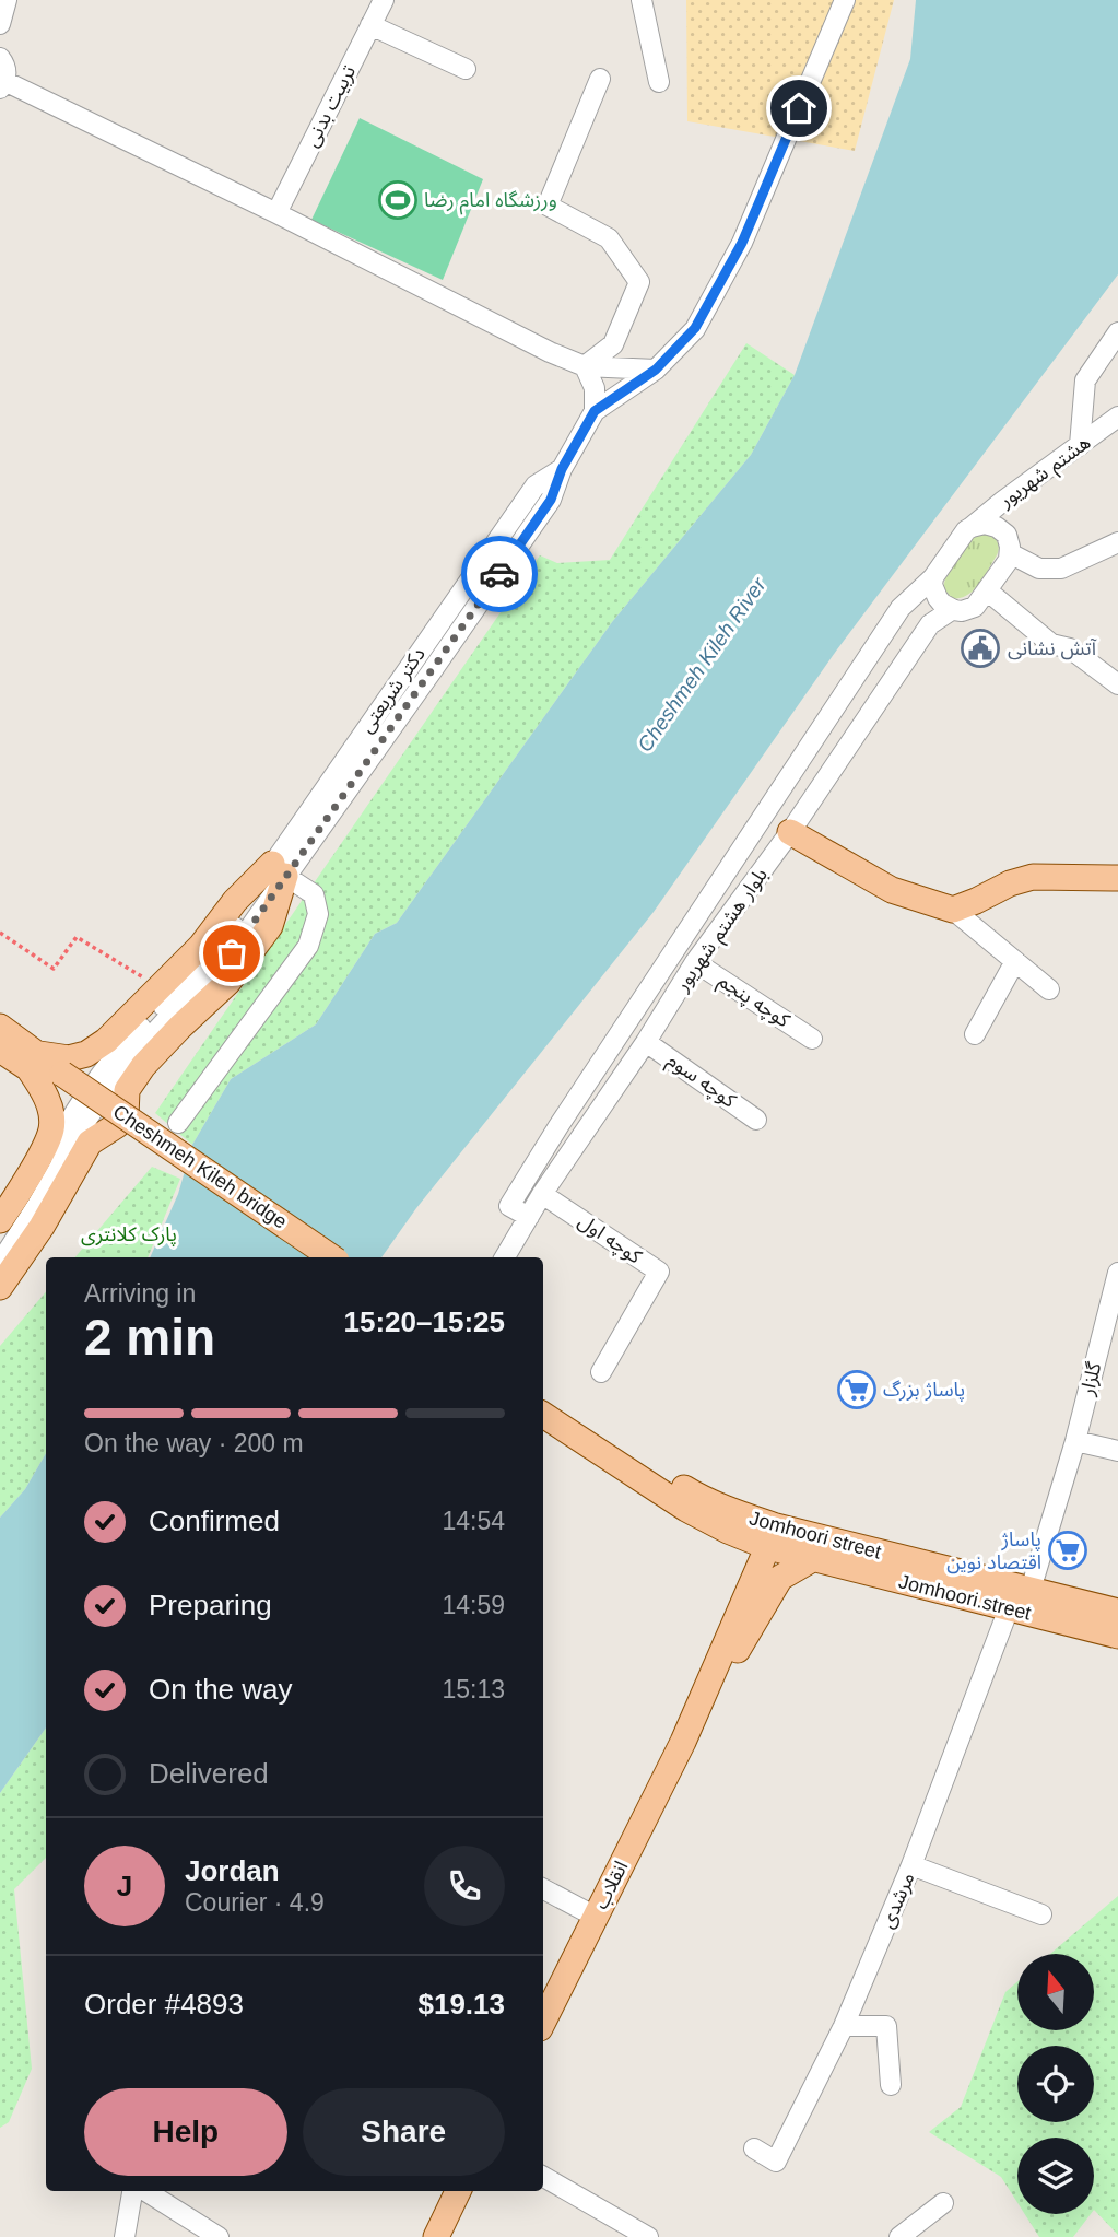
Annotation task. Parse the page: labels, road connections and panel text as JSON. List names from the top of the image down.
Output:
{
  "streets": {
    "main road": [
      "Cheshmeh Kileh bridge",
      "Jomhoori street",
      "Jomhoori.street",
      "انقلاب"
    ],
    "street": [
      "تربیت بدنی",
      "هشتم شهریور",
      "دکتر شریعتی",
      "بلوار هشتم شهریور",
      "کوچه پنجم",
      "کوچه سوم",
      "کوچه اول",
      "گلزار",
      "مرشدی"
    ]
  },
  "crossings": [
    ["هشتم شهریور", "بلوار هشتم شهریور"],
    ["بلوار هشتم شهریور", "کوچه پنجم"],
    ["بلوار هشتم شهریور", "کوچه سوم"],
    ["بلوار هشتم شهریور", "کوچه اول"],
    ["گلزار", "Jomhoori street"],
    ["Jomhoori street", "Jomhoori.street"],
    ["Jomhoori street", "انقلاب"],
    ["Jomhoori.street", "انقلاب"],
    ["Jomhoori.street", "مرشدی"]
  ],
  "water": ["Cheshmeh Kileh River"],
  "parks": ["پارک کلانتری"],
  "places": {
    "sports": ["ورزشگاه امام رضا"],
    "public building": ["آتش نشانی"],
    "supermarket": ["پاساژ بزرگ", "پاساژ اقتصاد نوین"]
  },
  "north": "top",
  "page": {
    "heading": ["2 min", "Arriving in", "15:20–15:25"],
    "panel": [
      "Jordan",
      "Courier · 4.9",
      "Order #4893",
      "$19.13"
    ],
    "bar": "On the way · 200 m",
    "list": [
      ["Confirmed", "14:54"],
      ["Preparing", "14:59"],
      ["On the way", "15:13"],
      "Delivered"
    ],
    "round": "J",
    "buttons": ["Help", "Share"]
  }
}
